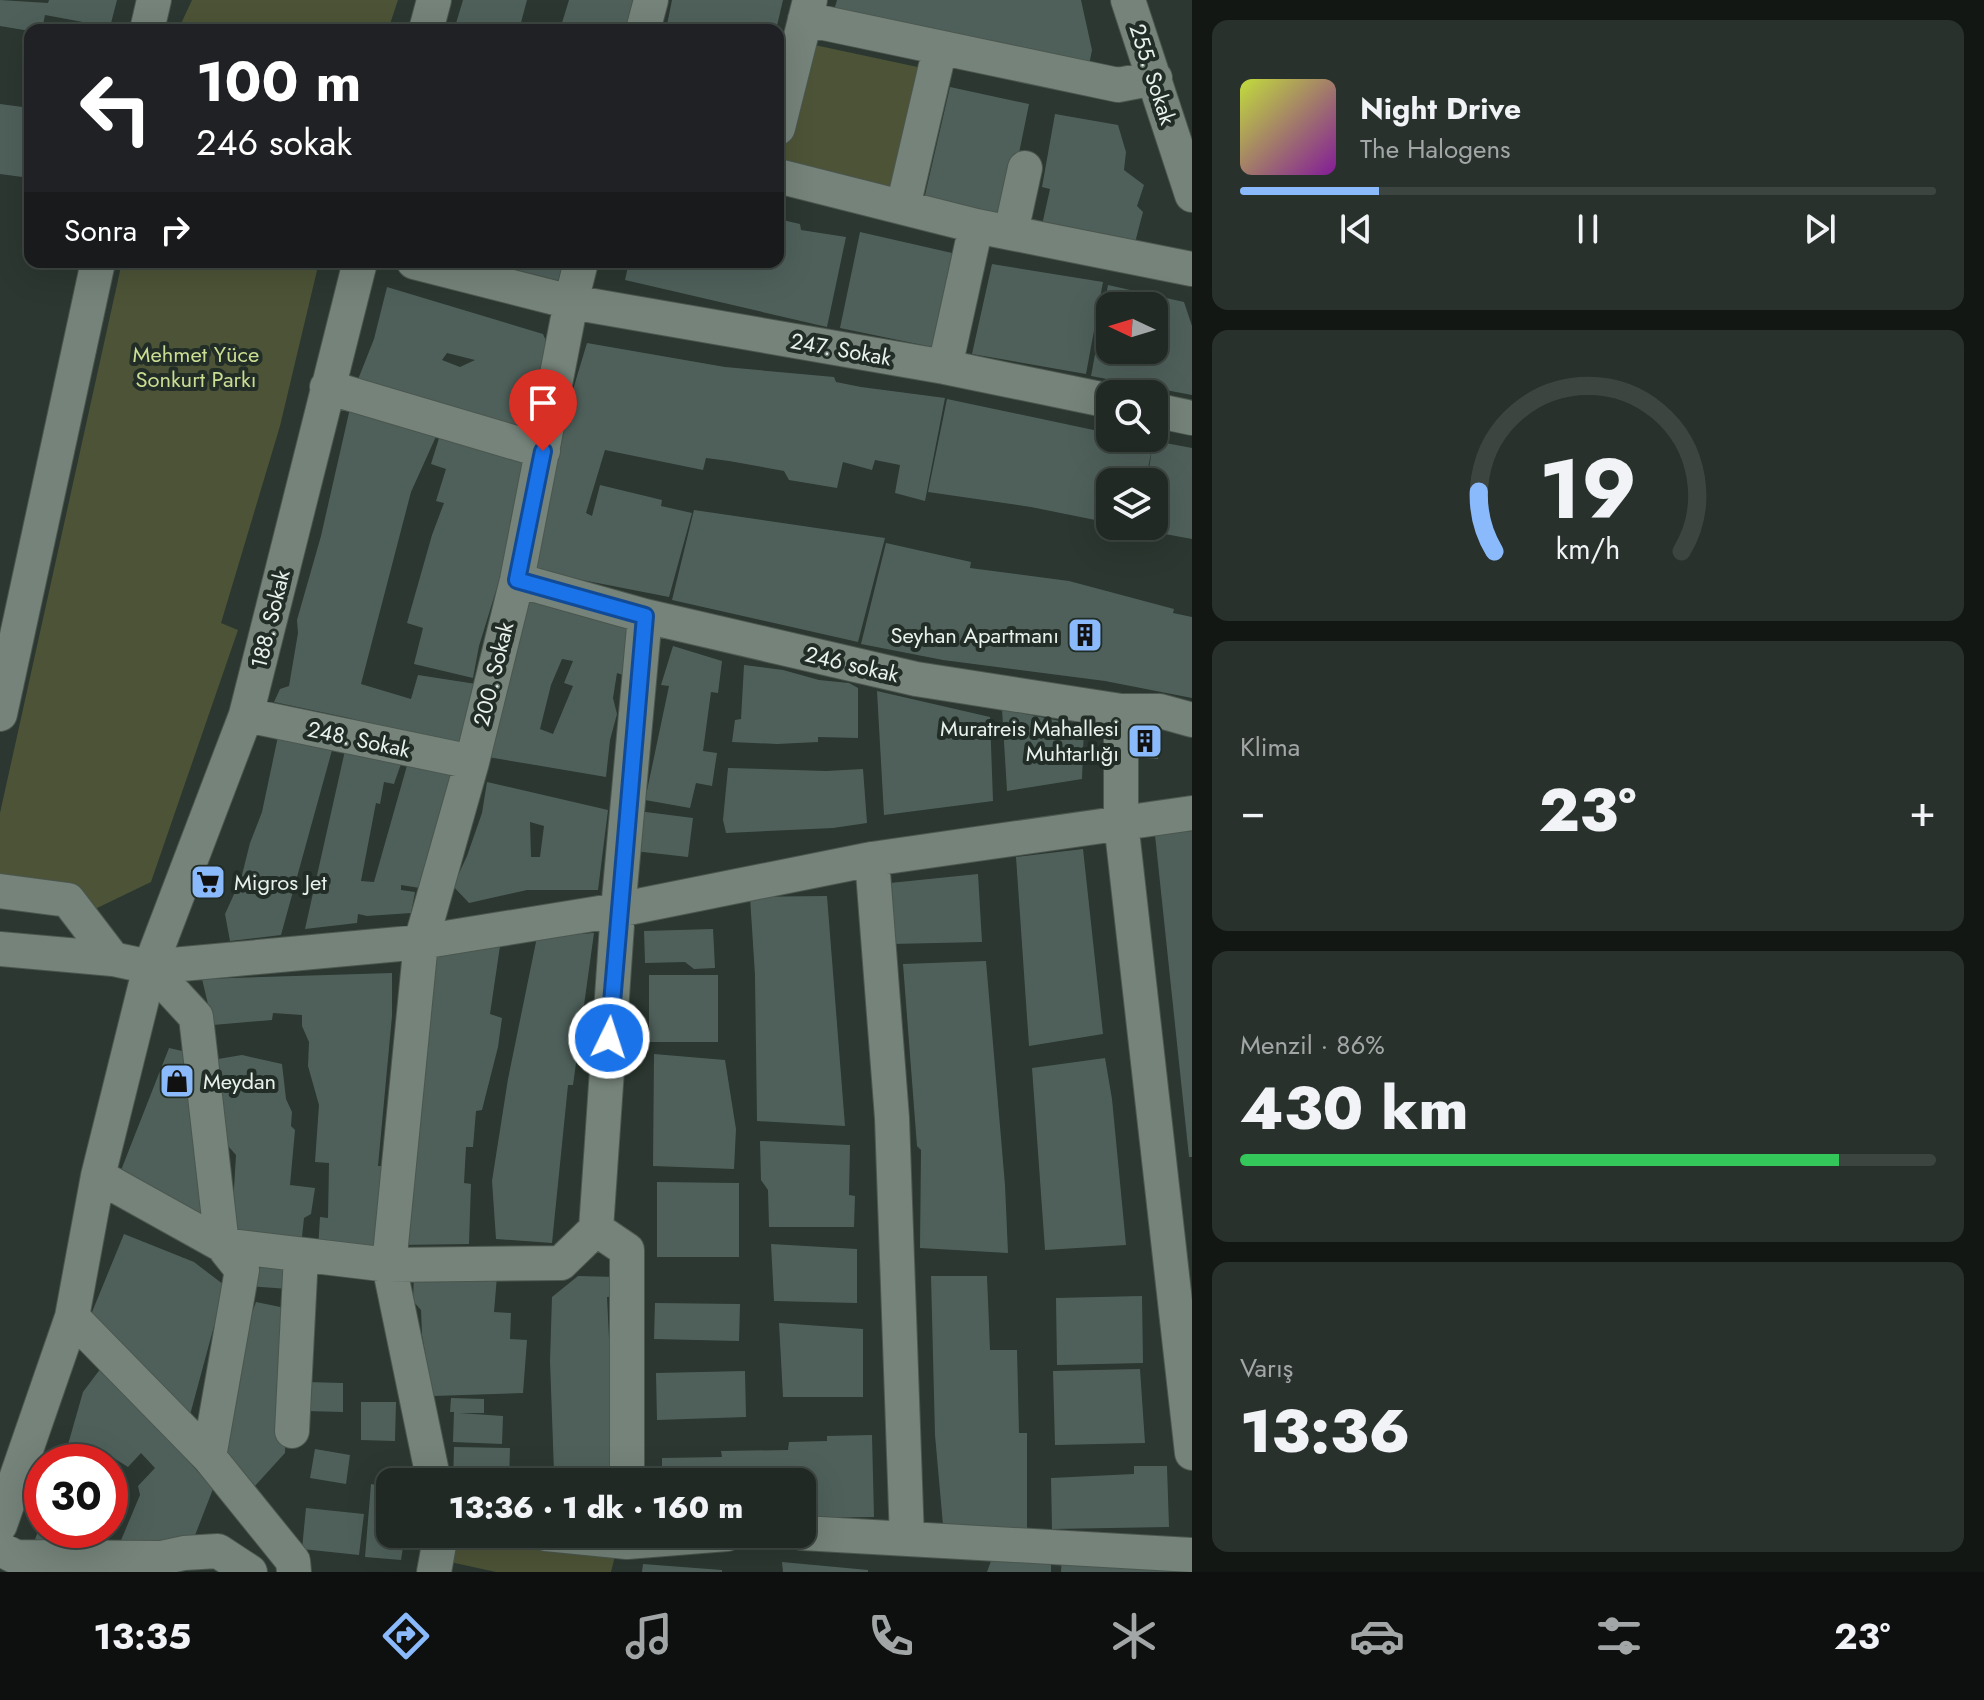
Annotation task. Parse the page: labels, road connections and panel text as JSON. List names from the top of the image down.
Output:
{
  "streets": {
    "street": [
      "255. Sokak",
      "247. Sokak",
      "188. Sokak",
      "246 sokak",
      "200. Sokak",
      "248. Sokak"
    ]
  },
  "crossings": [
    ["247. Sokak", "200. Sokak"],
    ["188. Sokak", "248. Sokak"],
    ["246 sokak", "200. Sokak"],
    ["200. Sokak", "248. Sokak"]
  ],
  "parks": ["Mehmet Yüce Sonkurt Parkı"],
  "places": {
    "building": ["Seyhan Apartmanı", "Muratreis Mahallesi Muhtarlığı"],
    "supermarket": ["Migros Jet"],
    "shop": ["Meydan"]
  },
  "north": "left",
  "page": {
    "turn": ["100 m", "246 sokak"],
    "song": ["Night Drive", "The Halogens"],
    "then": "Sonra",
    "tile": [
      "Klima",
      ["Menzil · 86%", "430 km"],
      ["Varış", "13:36"]
    ],
    "heat": ["−", "23°", "+"],
    "limit": "30",
    "trip": "13:36 · 1 dk · 160 m",
    "tabs": ["13:35", "23°"],
    "gauge": ["19", "km/h"]
  }
}
